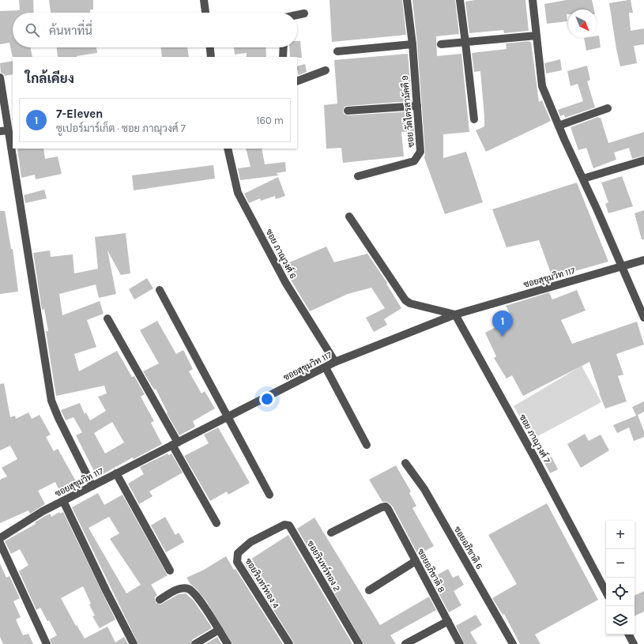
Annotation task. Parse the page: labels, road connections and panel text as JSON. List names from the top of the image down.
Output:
{
  "streets": {
    "street": [
      "ซอย วัดไตรสามัคคี 9",
      "ซอย ภาณุวงศ์ 6",
      "ซอยสุขุมวิท 117",
      "ซอย ภาณุวงศ์ 7",
      "ซอยอภิชาติ 6",
      "ซอยรินทร์ทอง 2",
      "ซอยอภิชาติ 8",
      "ซอยรินทร์ทอง 4"
    ]
  },
  "crossings": [
    ["ซอย ภาณุวงศ์ 6", "ซอยสุขุมวิท 117"],
    ["ซอยสุขุมวิท 117", "ซอย ภาณุวงศ์ 7"],
    ["ซอยรินทร์ทอง 2", "ซอยรินทร์ทอง 4"]
  ],
  "north": "bottom right",
  "page": {
    "search": "ค้นหาที่นี่",
    "heading": "ใกล้เคียง",
    "list": [
      {
        "mark": "1",
        "name": "7-Eleven",
        "note": "ซูเปอร์มาร์เก็ต · ซอย ภาณุวงศ์ 7",
        "value": "160 m"
      }
    ],
    "pins": "1",
    "map_buttons": ["+", "−"]
  }
}
